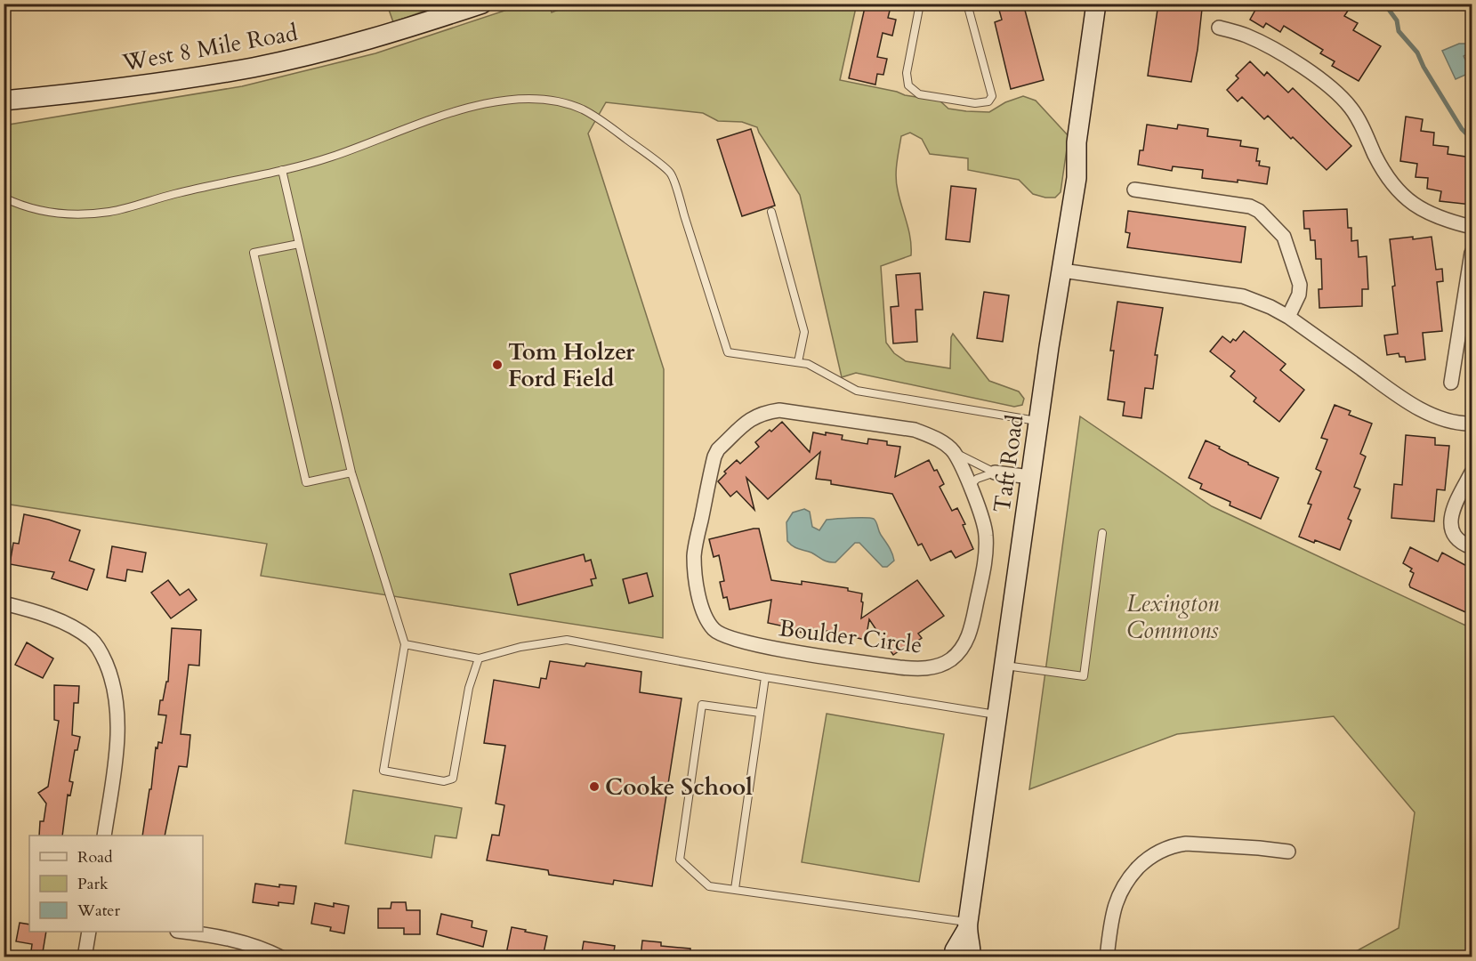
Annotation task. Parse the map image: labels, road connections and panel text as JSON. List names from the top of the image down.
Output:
{
  "streets": {
    "street": ["West 8 Mile Road", "Taft Road", "Boulder Circle"]
  },
  "parks": ["Lexington Commons"],
  "places": ["Tom Holzer Ford Field", "Cooke School"],
  "legend": ["Road", "Park", "Water"]
}
